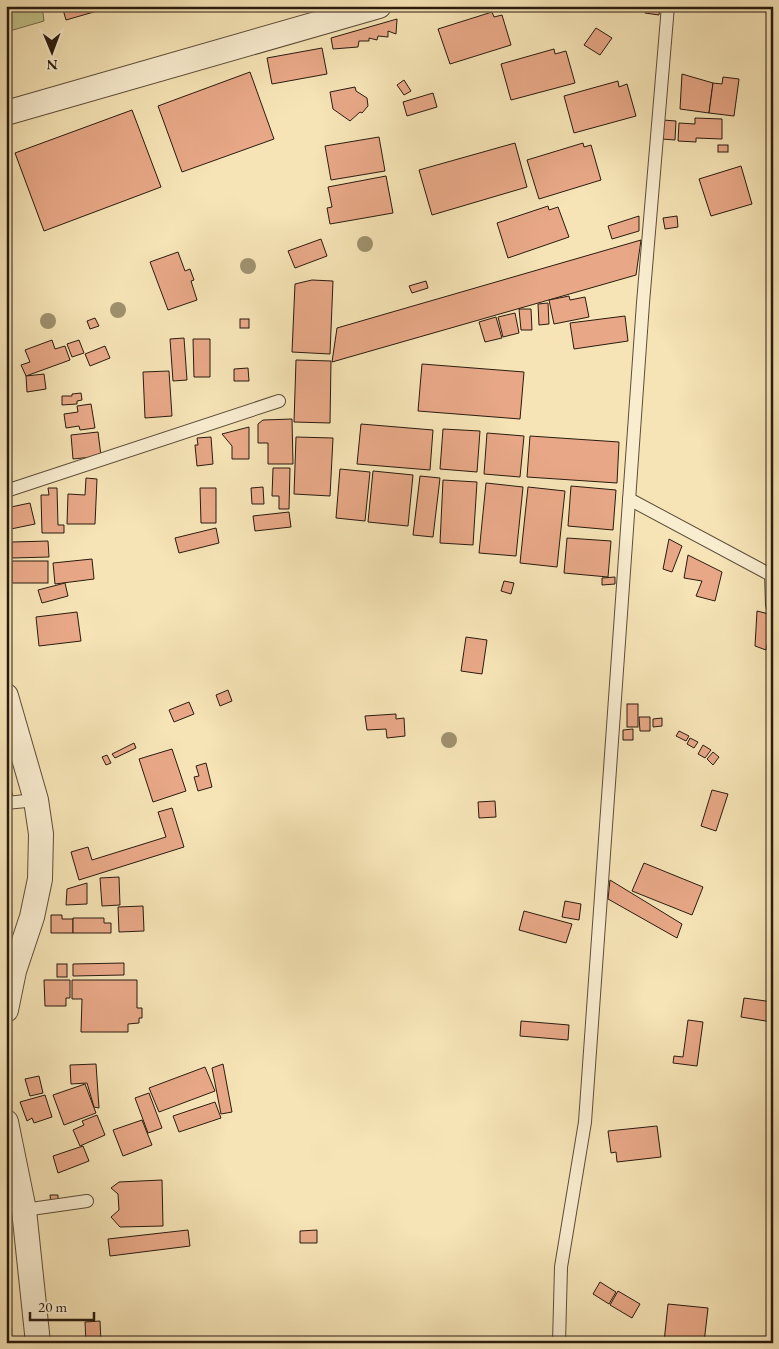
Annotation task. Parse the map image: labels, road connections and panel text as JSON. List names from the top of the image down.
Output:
{
  "scale_bar": "20 m",
  "north": "bottom"
}
